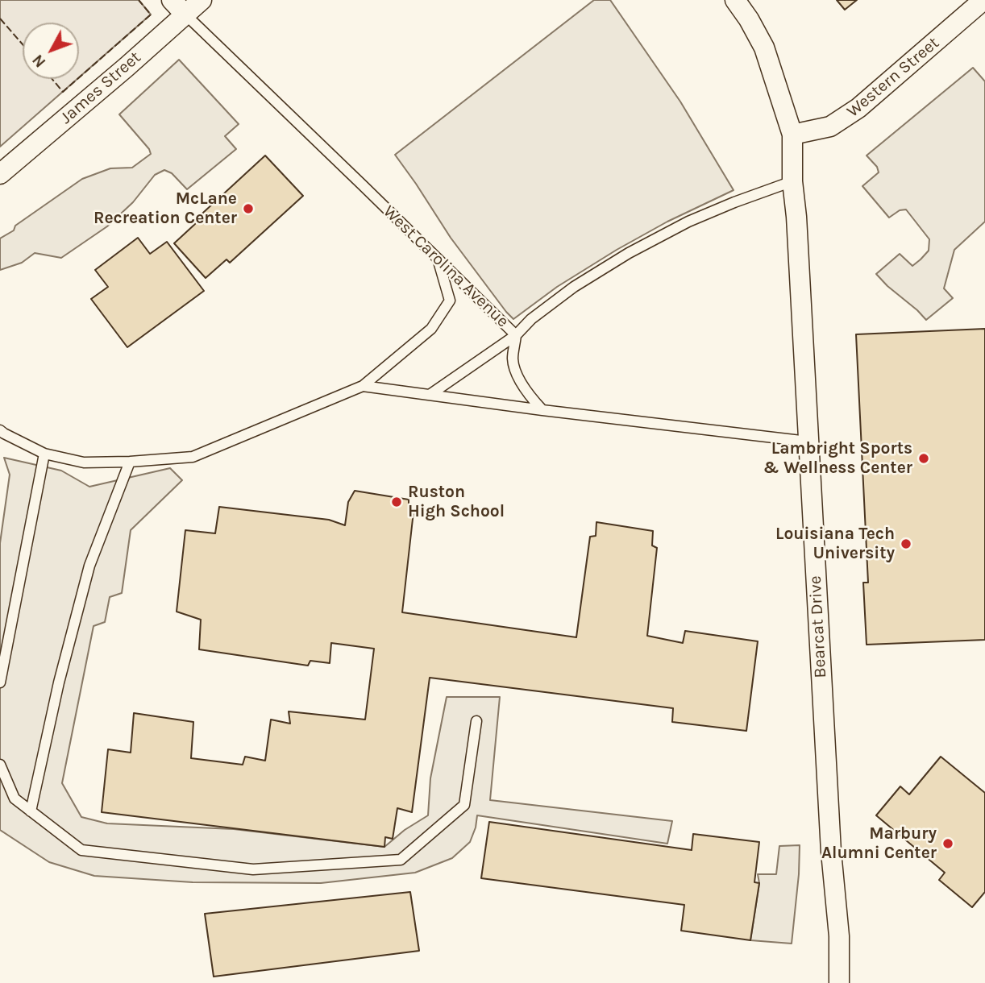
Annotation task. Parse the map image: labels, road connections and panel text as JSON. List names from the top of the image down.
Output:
{
  "streets": {
    "street": ["Western Street", "James Street", "Bearcat Drive"],
    "lane": ["West Carolina Avenue"]
  },
  "crossings": [
    ["Western Street", "Bearcat Drive"],
    ["James Street", "West Carolina Avenue"]
  ],
  "places": [
    "McLane Recreation Center",
    "Lambright Sports & Wellness Center",
    "Ruston High School",
    "Louisiana Tech University",
    "Marbury Alumni Center"
  ],
  "north": "bottom left"
}
